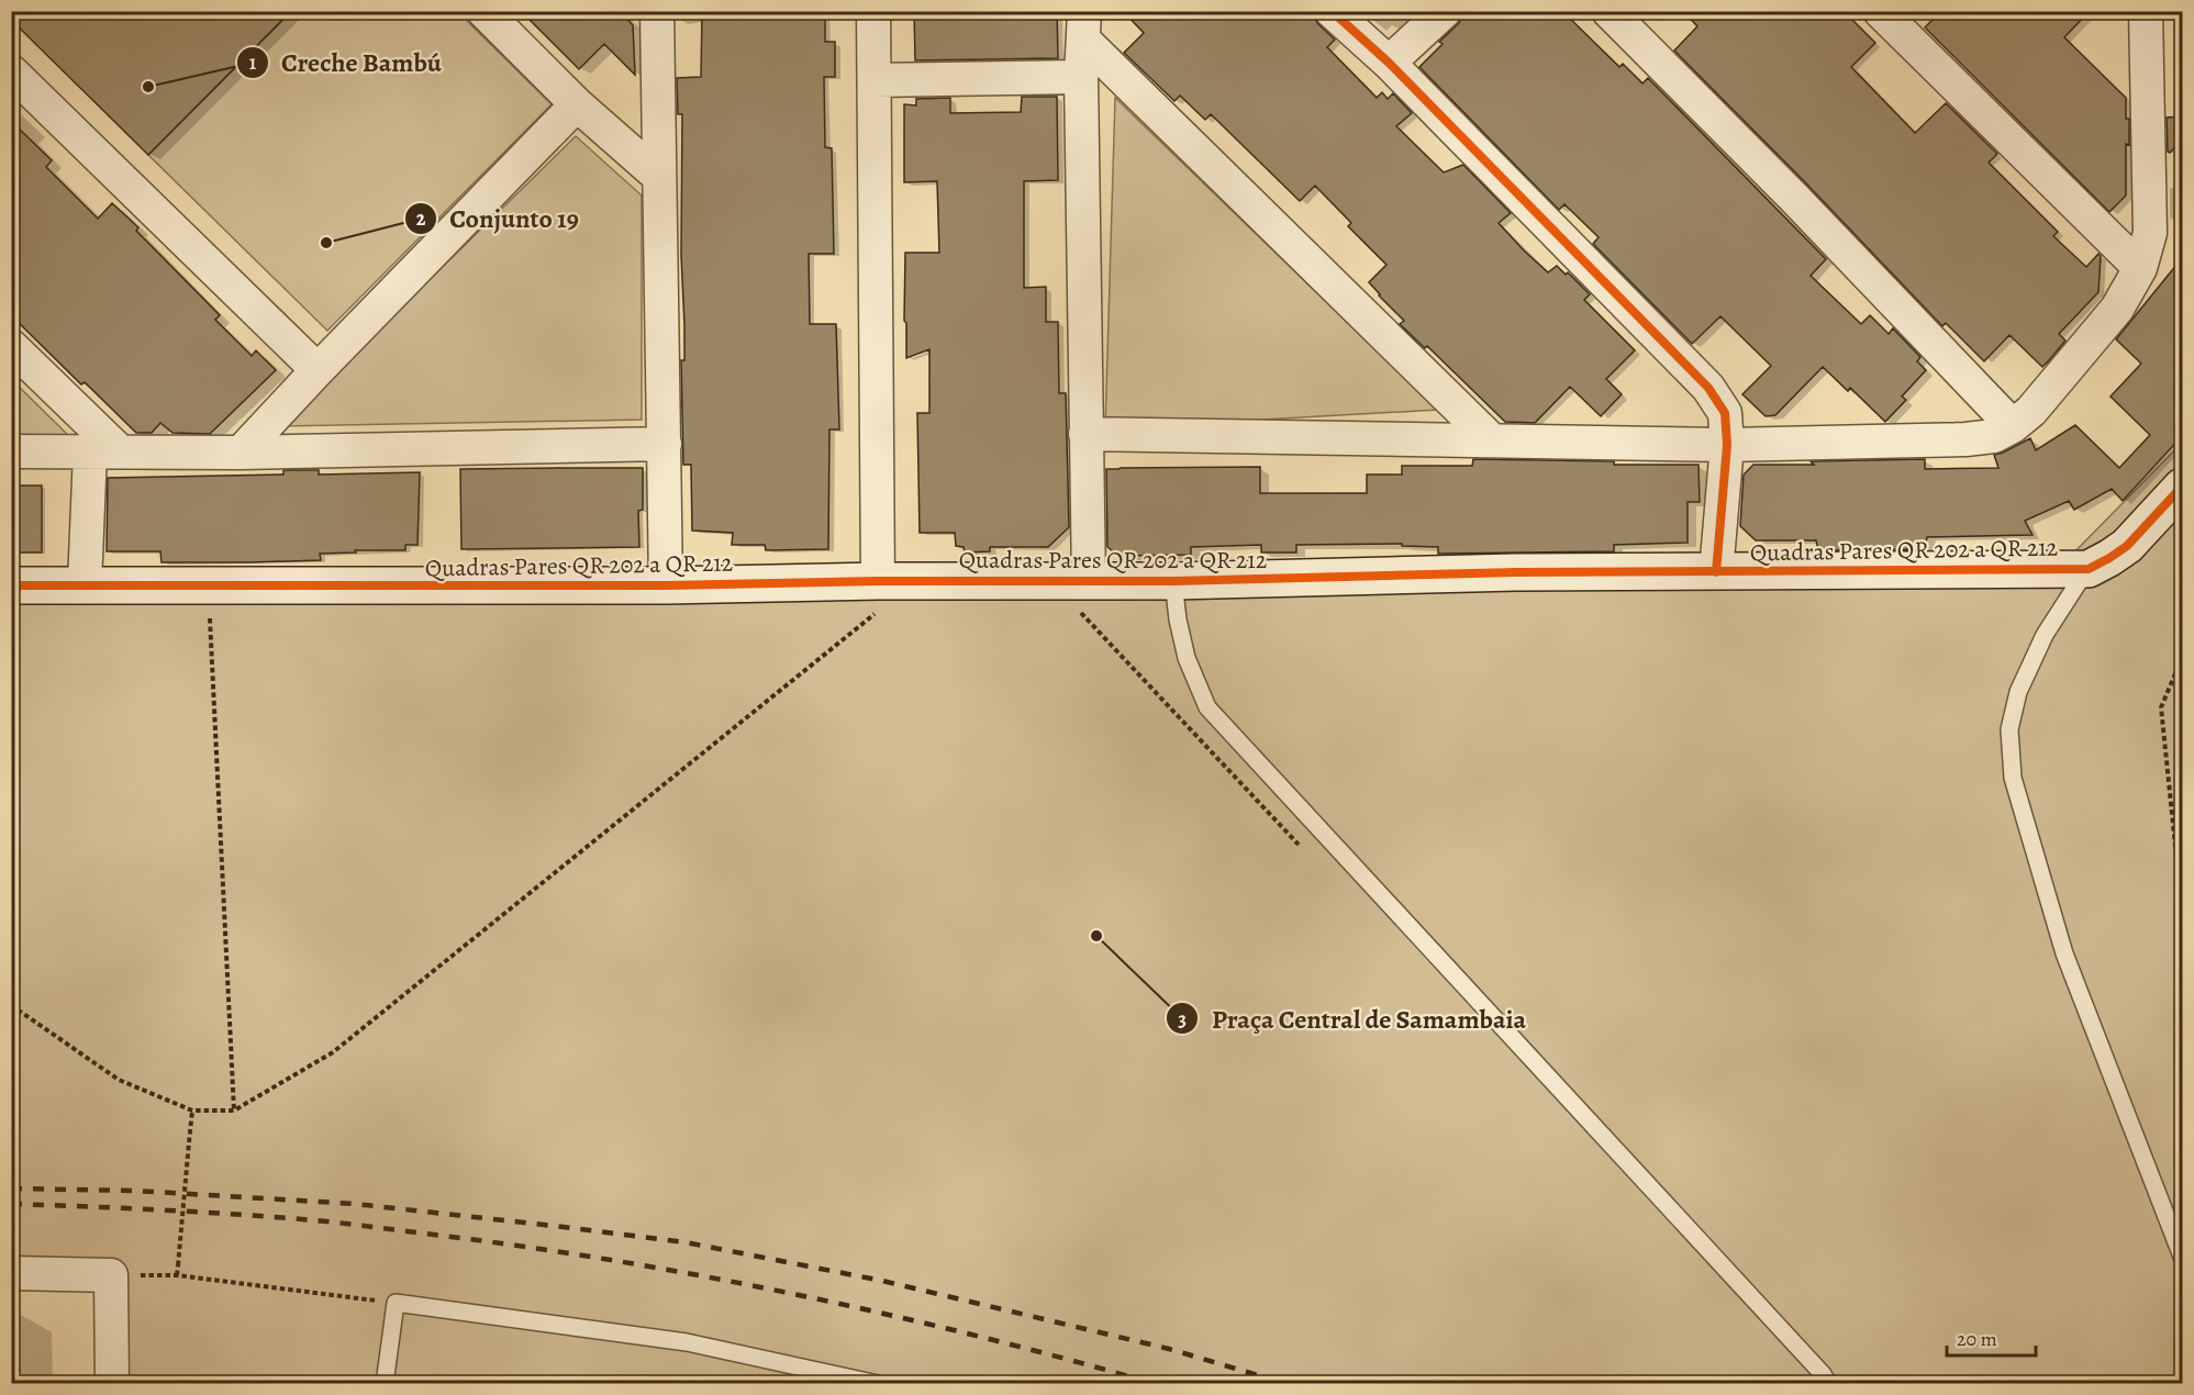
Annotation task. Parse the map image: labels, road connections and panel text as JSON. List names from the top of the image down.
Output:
{
  "streets": {
    "street": ["Quadras Pares QR 202 a QR 212"]
  },
  "places": ["Creche Bambú", "Conjunto 19", "Praça Central de Samambaia"],
  "scale_bar": "20 m"
}
